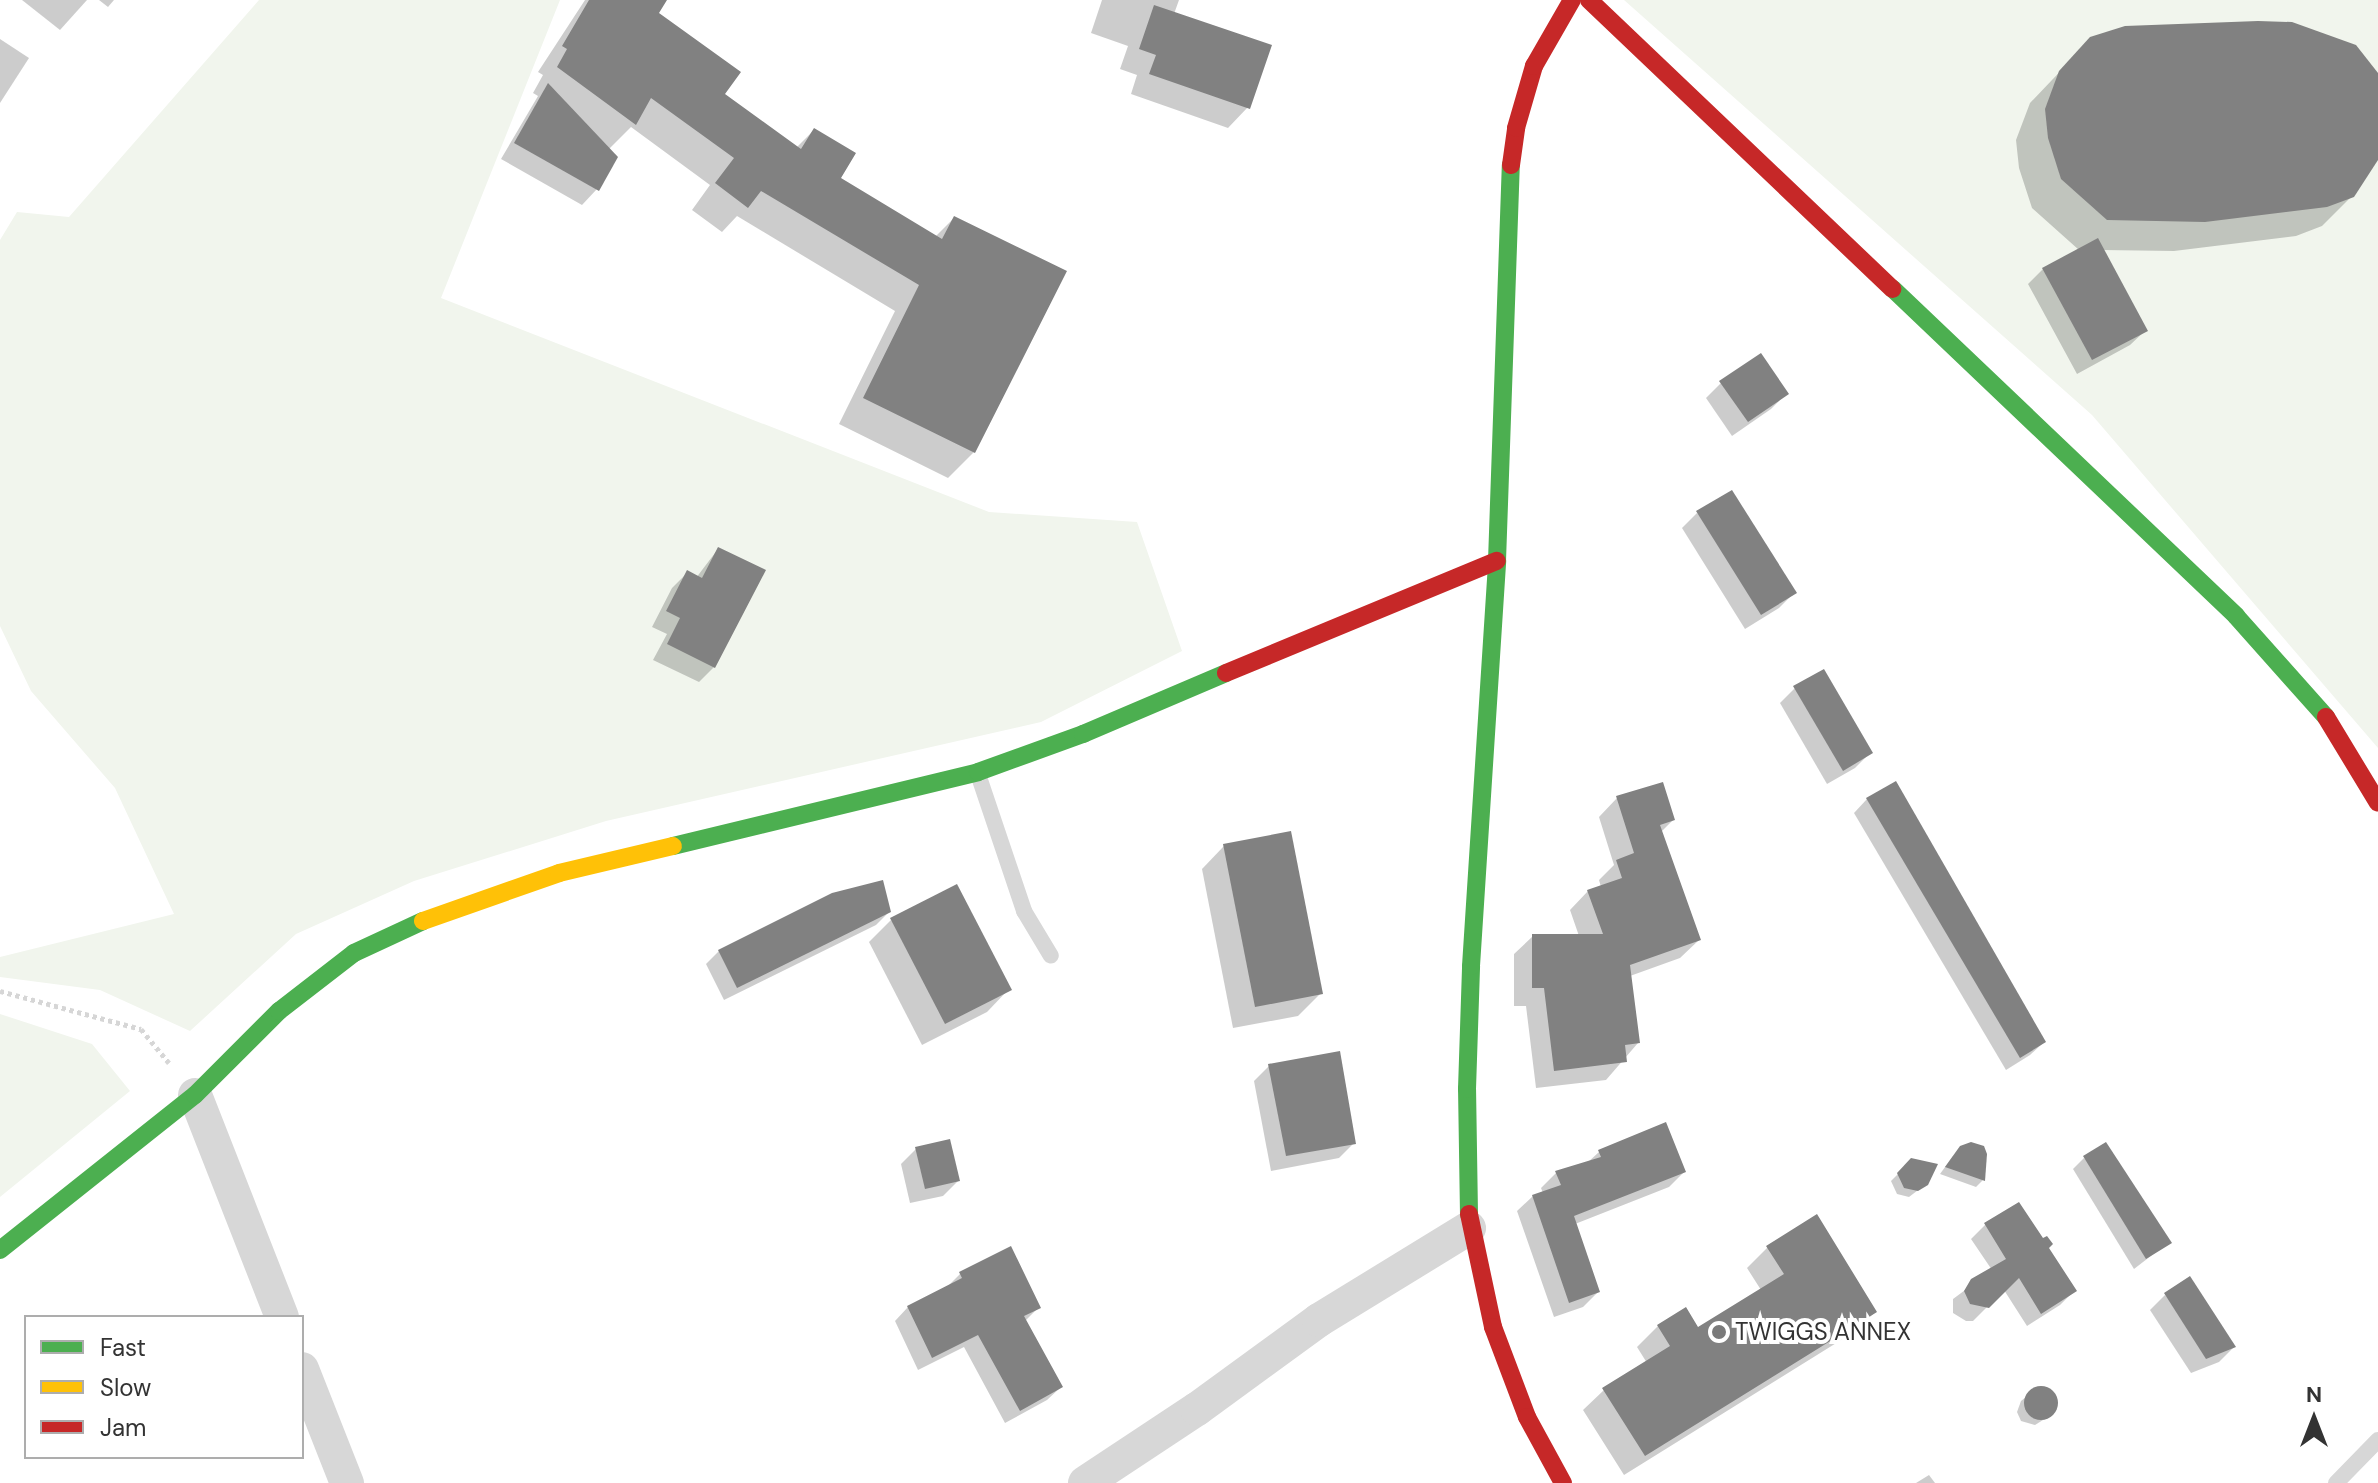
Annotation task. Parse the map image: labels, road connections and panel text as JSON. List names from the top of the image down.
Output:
{
  "places": ["TWIGGS ANNEX"],
  "legend": ["Fast", "Slow", "Jam"],
  "north": "top"
}
